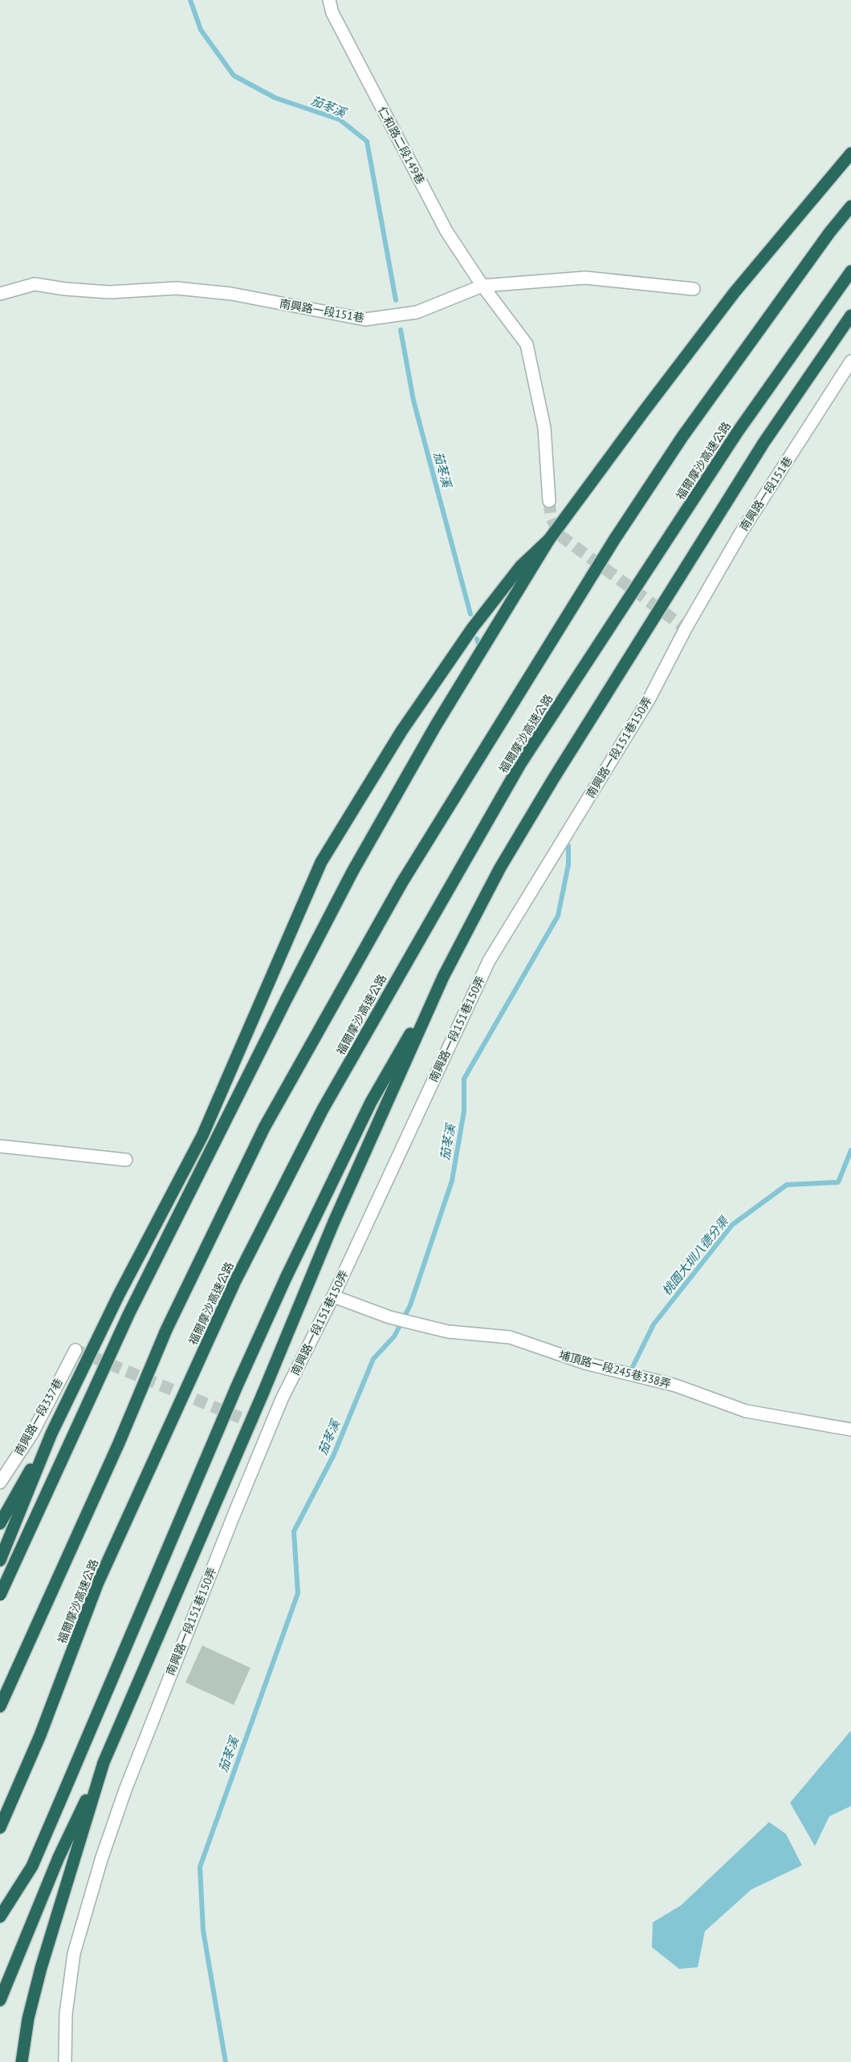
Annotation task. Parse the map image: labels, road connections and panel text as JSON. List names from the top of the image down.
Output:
{
  "streets": {
    "highway": ["福爾摩沙高速公路"],
    "street": [
      "仁和路二段149巷",
      "南興路一段151巷",
      "南興路一段151巷150弄",
      "埔頂路一段245巷338弄",
      "南興路一段337巷"
    ]
  },
  "crossings": [
    ["仁和路二段149巷", "南興路一段151巷"],
    ["南興路一段151巷", "南興路一段151巷150弄"],
    ["南興路一段151巷150弄", "埔頂路一段245巷338弄"]
  ],
  "water": ["茄苳溪", "桃園大圳八德分渠"]
}
